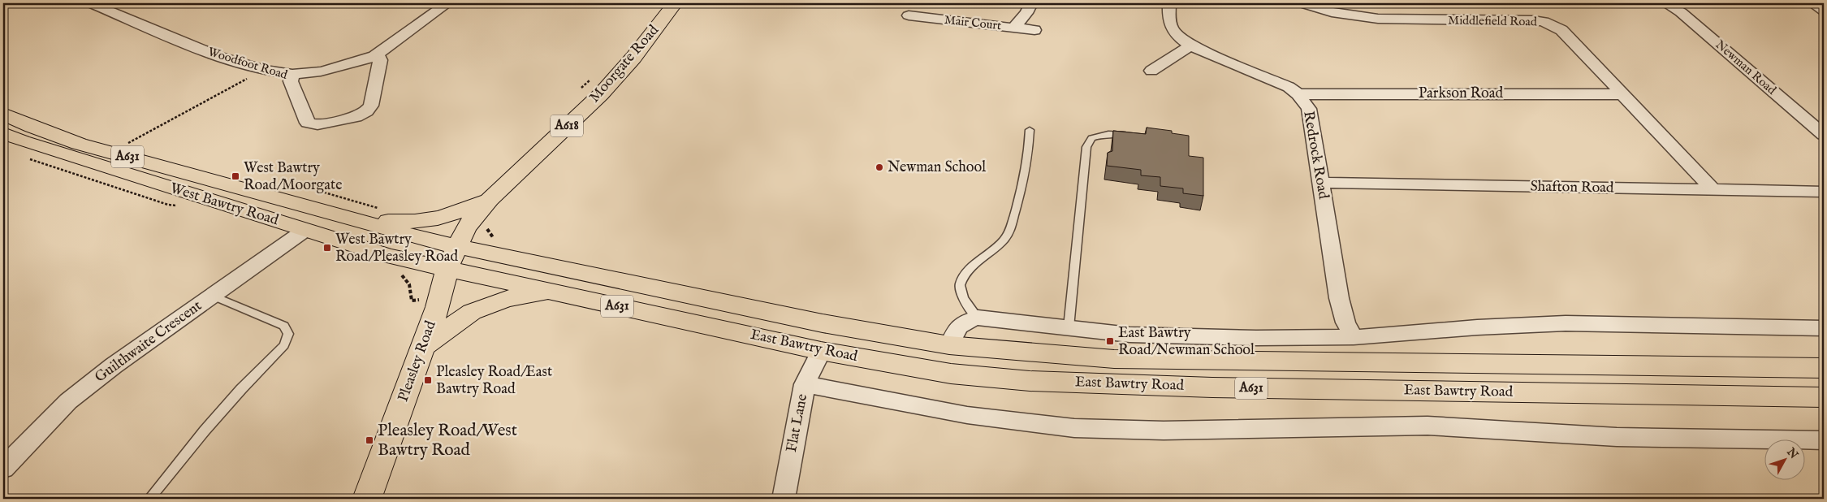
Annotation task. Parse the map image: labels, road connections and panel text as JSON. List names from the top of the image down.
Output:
{
  "streets": {
    "main road": [
      "Moorgate Road",
      "A618",
      "A631",
      "West Bawtry Road",
      "East Bawtry Road",
      "Pleasley Road"
    ],
    "street": [
      "Middlefield Road",
      "Mair Court",
      "Woodfoot Road",
      "Newman Road",
      "Parkson Road",
      "Redrock Road",
      "Shafton Road",
      "Guilthwaite Crescent",
      "Flat Lane"
    ]
  },
  "crossings": [
    ["Middlefield Road", "Parkson Road"],
    ["Middlefield Road", "Shafton Road"],
    ["Moorgate Road", "West Bawtry Road"],
    ["Moorgate Road", "East Bawtry Road"],
    ["Moorgate Road", "Pleasley Road"],
    ["Parkson Road", "Redrock Road"],
    ["Redrock Road", "Shafton Road"],
    ["West Bawtry Road", "Guilthwaite Crescent"],
    ["West Bawtry Road", "East Bawtry Road"],
    ["West Bawtry Road", "Pleasley Road"],
    ["East Bawtry Road", "Pleasley Road"],
    ["East Bawtry Road", "Flat Lane"]
  ],
  "places": {
    "other": ["Newman School"],
    "transit": [
      "West Bawtry Road/Moorgate",
      "West Bawtry Road/Pleasley Road",
      "East Bawtry Road/Newman School",
      "Pleasley Road/East Bawtry Road",
      "Pleasley Road/West Bawtry Road"
    ]
  },
  "north": "top right"
}
